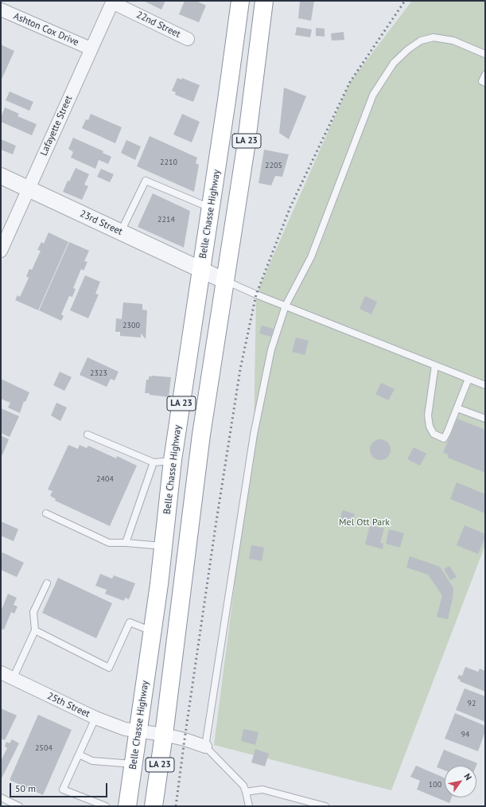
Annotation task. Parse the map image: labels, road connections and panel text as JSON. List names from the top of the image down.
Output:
{
  "streets": {
    "highway": ["LA 23", "Belle Chasse Highway"],
    "street": [
      "22nd Street",
      "Ashton Cox Drive",
      "Lafayette Street",
      "23rd Street",
      "25th Street"
    ]
  },
  "crossings": [
    ["22nd Street", "Lafayette Street"],
    ["Ashton Cox Drive", "Lafayette Street"],
    ["Lafayette Street", "23rd Street"],
    ["LA 23", "23rd Street"],
    ["LA 23", "25th Street"],
    ["Belle Chasse Highway", "23rd Street"],
    ["Belle Chasse Highway", "25th Street"]
  ],
  "parks": ["Mel Ott Park"],
  "house_numbers": [
    "2210",
    "2205",
    "2214",
    "2300",
    "2323",
    "2404",
    "92",
    "94",
    "2504",
    "100"
  ],
  "scale_bar": "50 m",
  "north": "top right"
}
